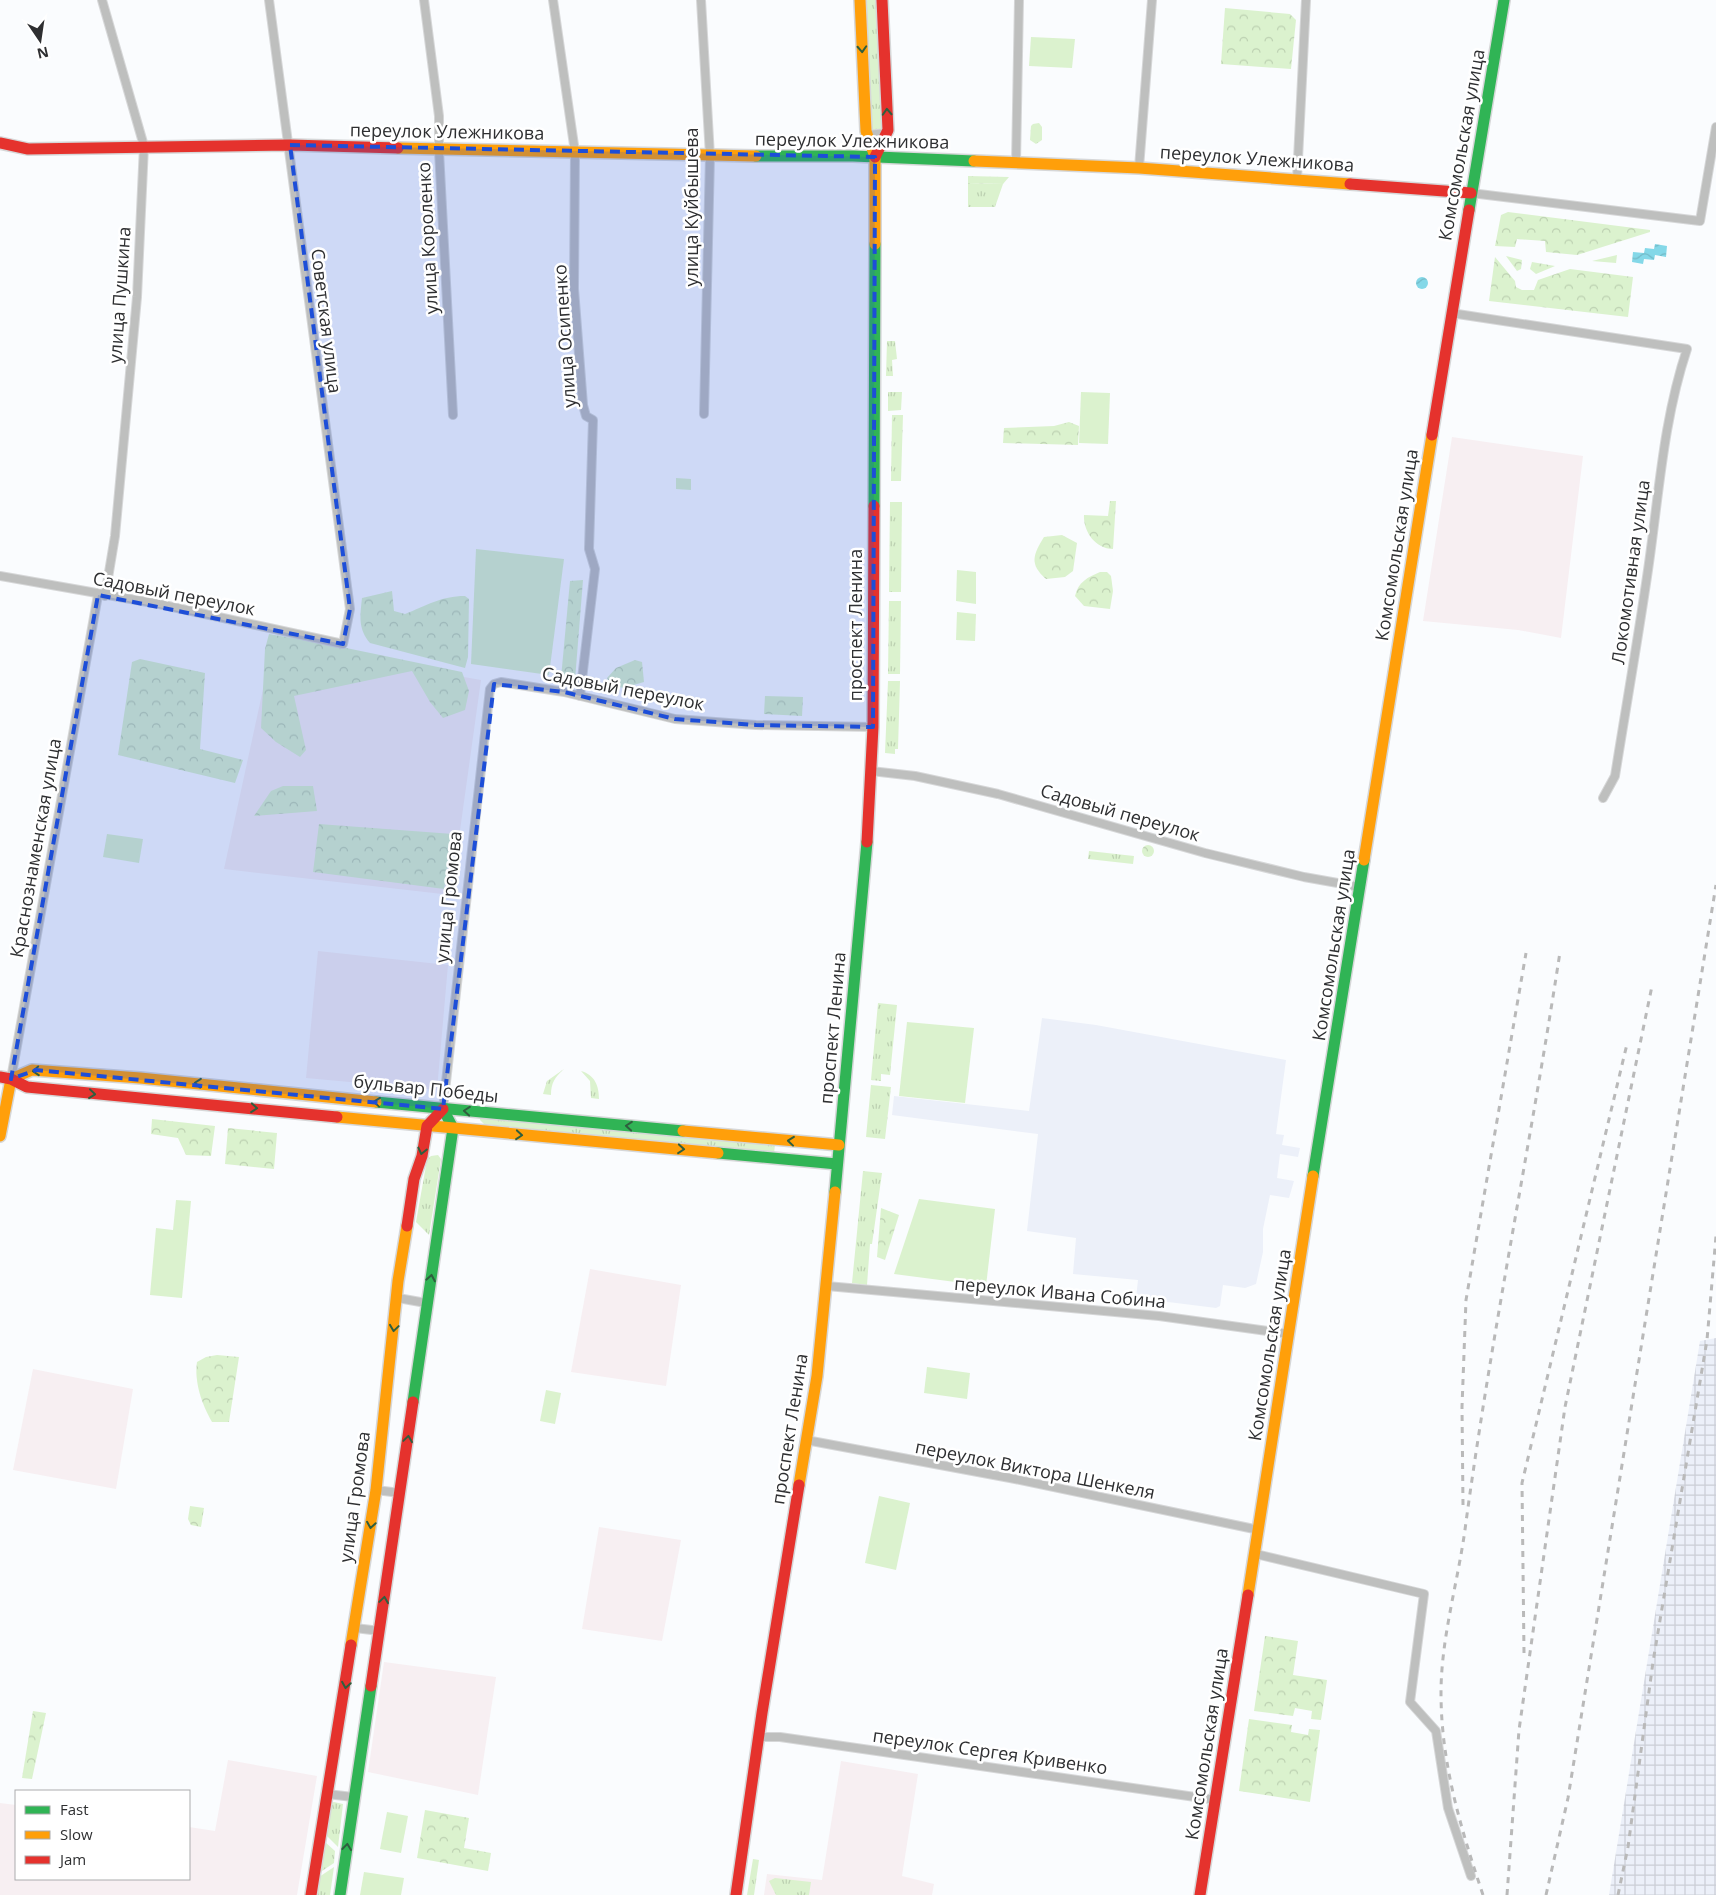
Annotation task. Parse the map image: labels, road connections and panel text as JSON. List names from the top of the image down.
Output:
{
  "streets": {
    "main road": [
      "переулок Улежникова",
      "Комсомольская улица",
      "проспект Ленина",
      "Краснознаменская улица",
      "улица Громова",
      "бульвар Победы"
    ],
    "street": [
      "улица Куйбышева",
      "улица Короленко",
      "улица Пушкина",
      "Советская улица",
      "улица Осипенко",
      "Локомотивная улица",
      "Садовый переулок",
      "переулок Ивана Собина",
      "переулок Виктора Шенкеля",
      "переулок Сергея Кривенко"
    ]
  },
  "crossings": [
    ["переулок Улежникова", "Комсомольская улица"],
    ["переулок Улежникова", "улица Куйбышева"],
    ["переулок Улежникова", "улица Короленко"],
    ["переулок Улежникова", "улица Пушкина"],
    ["переулок Улежникова", "Советская улица"],
    ["переулок Улежникова", "улица Осипенко"],
    ["переулок Улежникова", "проспект Ленина"],
    ["Комсомольская улица", "Локомотивная улица"],
    ["Комсомольская улица", "Садовый переулок"],
    ["Комсомольская улица", "переулок Ивана Собина"],
    ["Комсомольская улица", "переулок Виктора Шенкеля"],
    ["Комсомольская улица", "переулок Сергея Кривенко"],
    ["улица Пушкина", "Садовый переулок"],
    ["улица Пушкина", "Краснознаменская улица"],
    ["Советская улица", "Садовый переулок"],
    ["улица Осипенко", "Садовый переулок"],
    ["Садовый переулок", "проспект Ленина"],
    ["Садовый переулок", "Краснознаменская улица"],
    ["Садовый переулок", "улица Громова"],
    ["проспект Ленина", "бульвар Победы"],
    ["проспект Ленина", "переулок Ивана Собина"],
    ["проспект Ленина", "переулок Виктора Шенкеля"],
    ["проспект Ленина", "переулок Сергея Кривенко"],
    ["Краснознаменская улица", "бульвар Победы"],
    ["улица Громова", "бульвар Победы"]
  ],
  "one_way": ["улица Громова"],
  "legend": ["Fast", "Slow", "Jam"],
  "north": "bottom"
}
